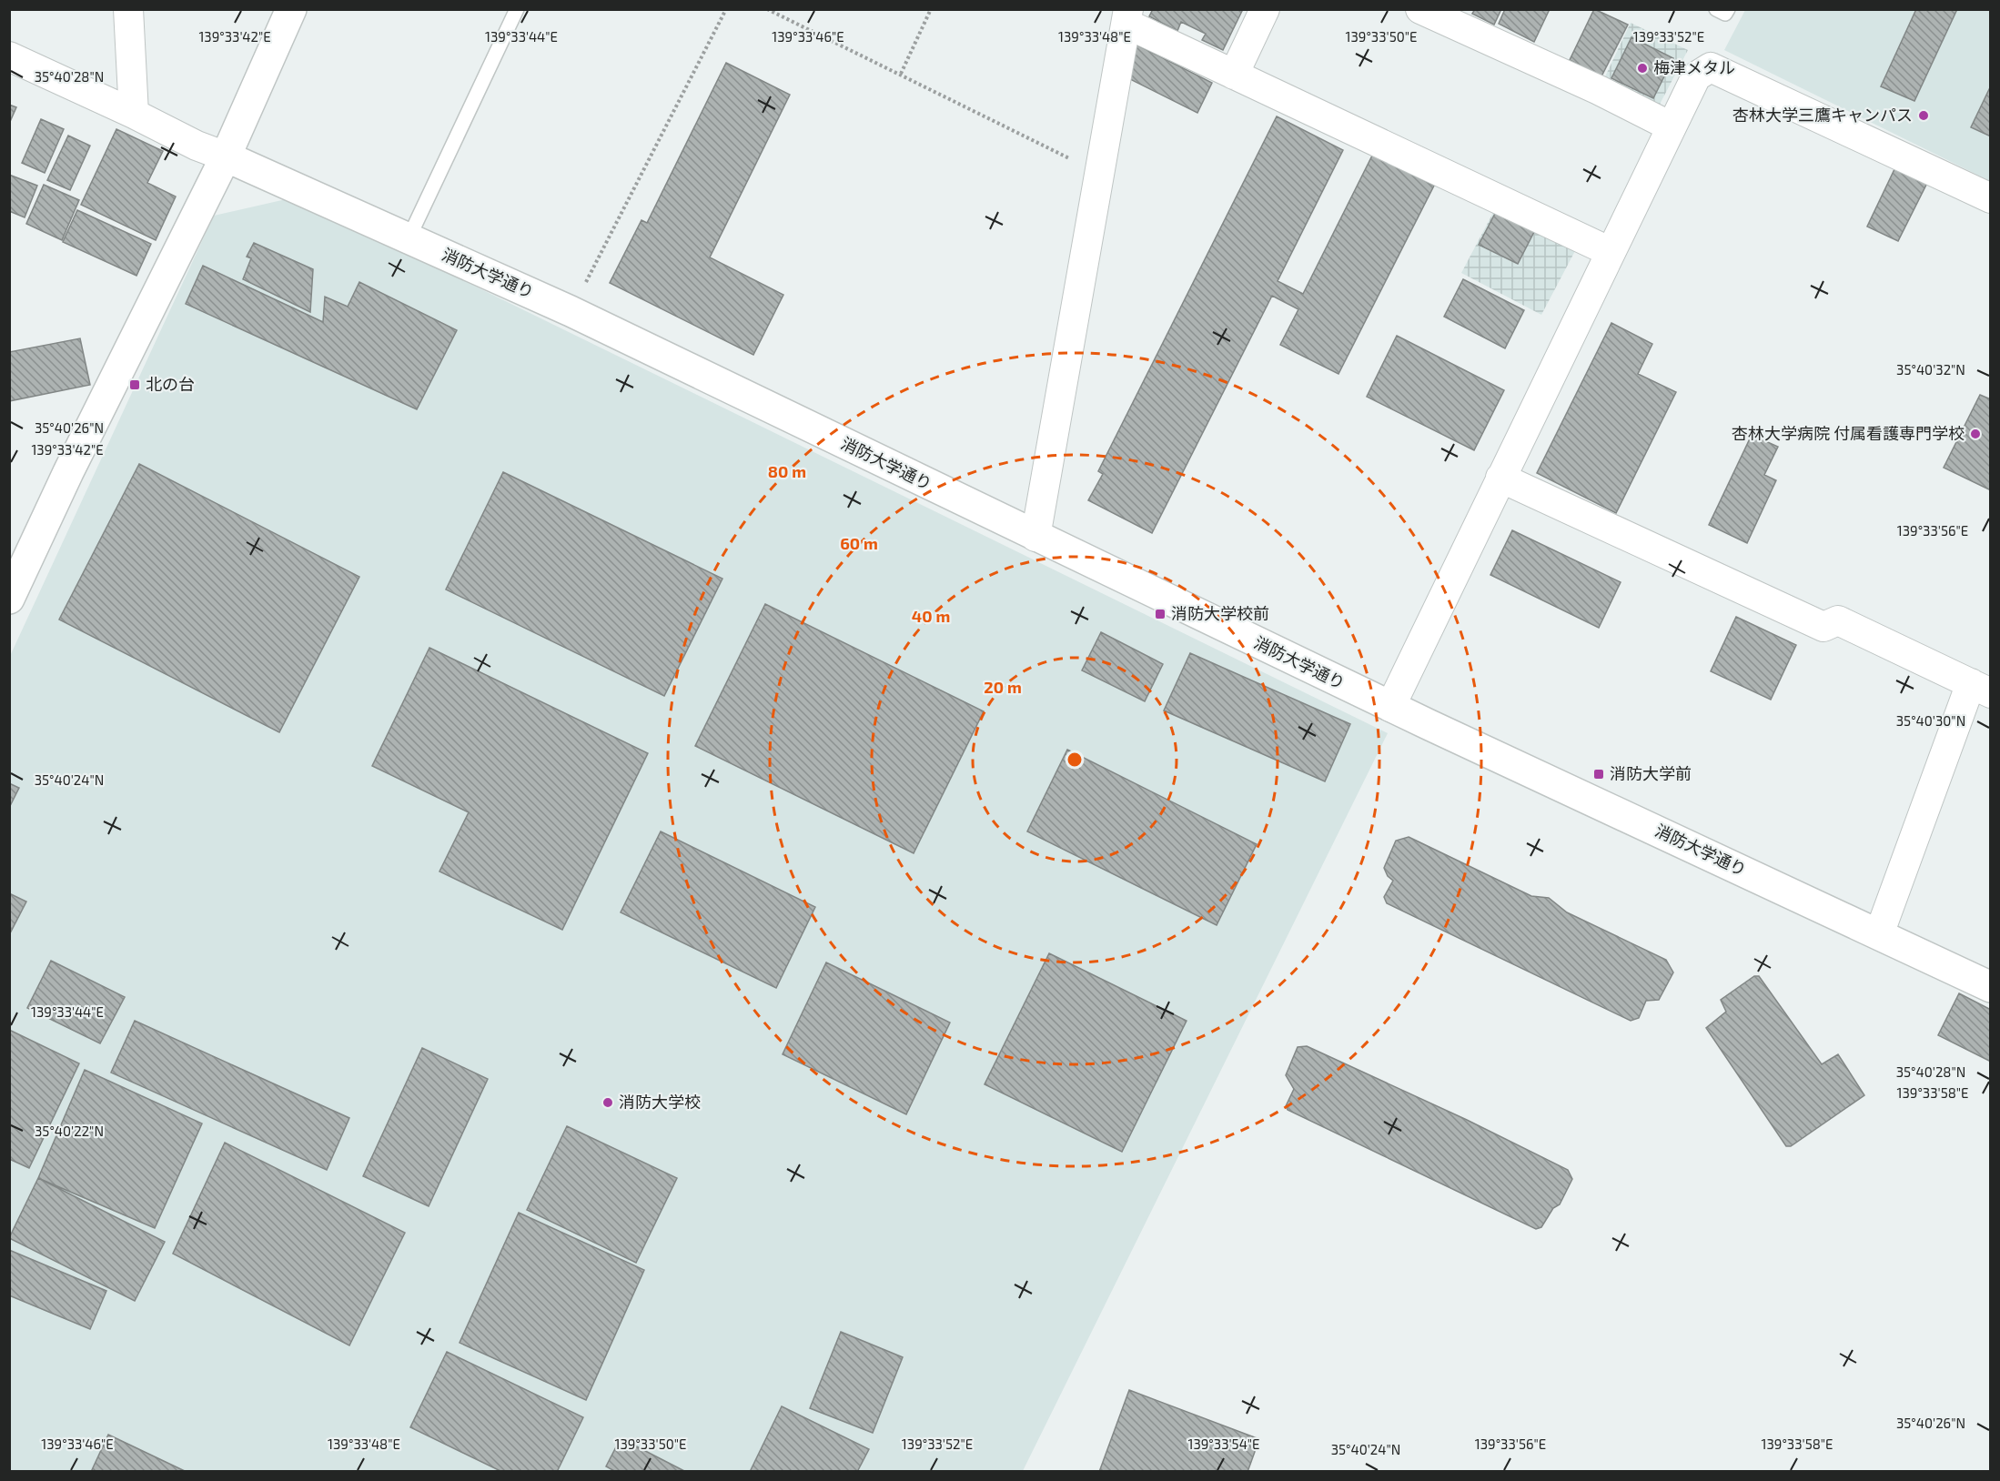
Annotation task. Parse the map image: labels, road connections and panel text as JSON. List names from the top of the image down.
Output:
{
  "streets": {
    "street": ["消防大学通り"]
  },
  "places": {
    "other": [
      "梅津メタル",
      "杏林大学三鷹キャンパス",
      "杏林大学病院 付属看護専門学校",
      "消防大学校"
    ],
    "transit": ["北の台", "消防大学校前", "消防大学前"]
  },
  "coordinates": [
    "139°33'42\"E",
    "139°33'44\"E",
    "139°33'46\"E",
    "139°33'48\"E",
    "139°33'50\"E",
    "139°33'52\"E",
    "35°40'28\"N",
    "35°40'32\"N",
    "35°40'26\"N",
    "139°33'56\"E",
    "35°40'30\"N",
    "35°40'24\"N",
    "139°33'58\"E",
    "35°40'22\"N",
    "139°33'54\"E"
  ],
  "rings": [
    "80 m",
    "60 m",
    "40 m",
    "20 m"
  ]
}
